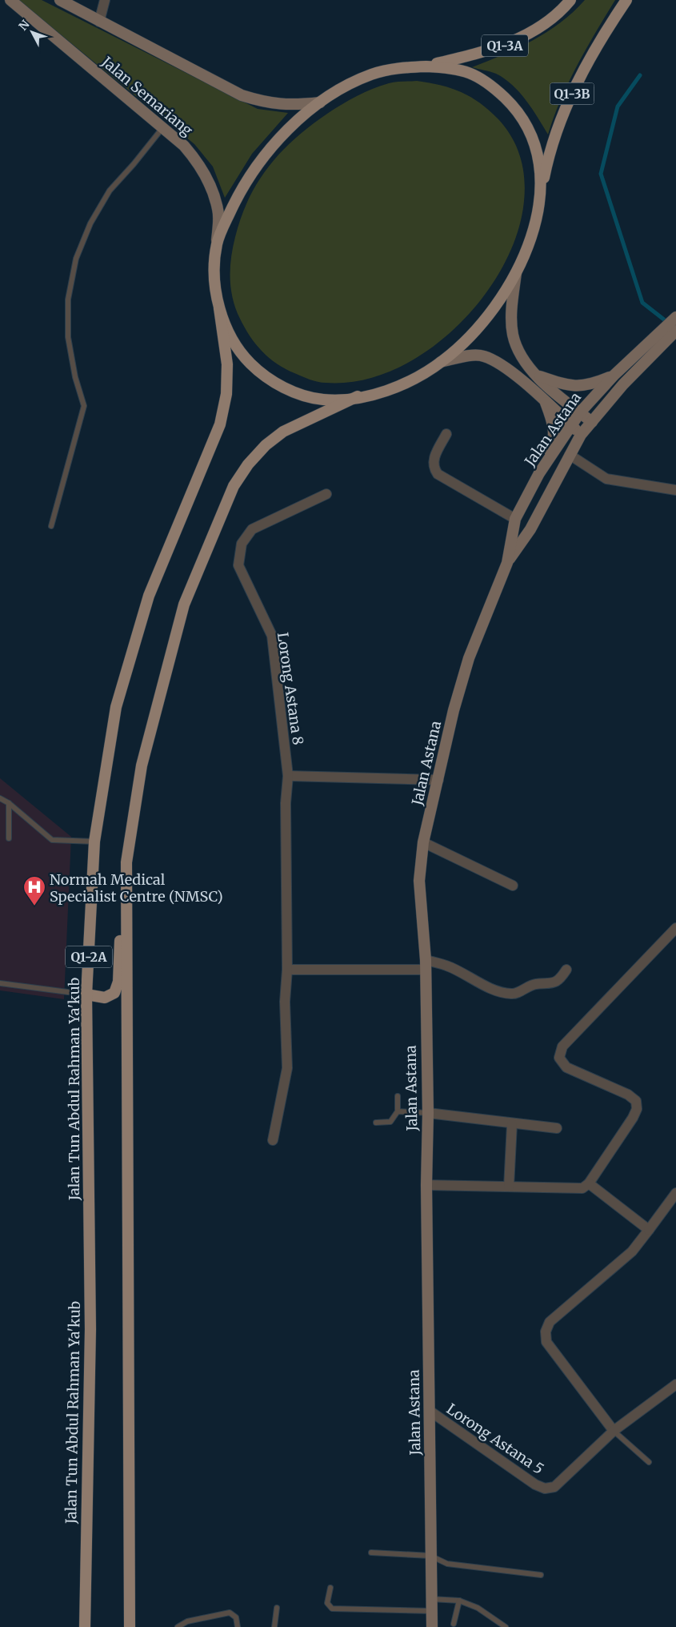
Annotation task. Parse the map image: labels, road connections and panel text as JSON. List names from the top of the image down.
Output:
{
  "streets": {
    "main road": [
      "Q1-3A",
      "Q1-3B",
      "Jalan Semariang",
      "Jalan Astana",
      "Q1-2A",
      "Jalan Tun Abdul Rahman Ya'kub"
    ],
    "street": ["Lorong Astana 8", "Lorong Astana 5"]
  },
  "crossings": [
    ["Jalan Astana", "Lorong Astana 5"]
  ],
  "places": {
    "hospital": ["Normah Medical Specialist Centre (NMSC)"]
  },
  "north": "top left"
}
